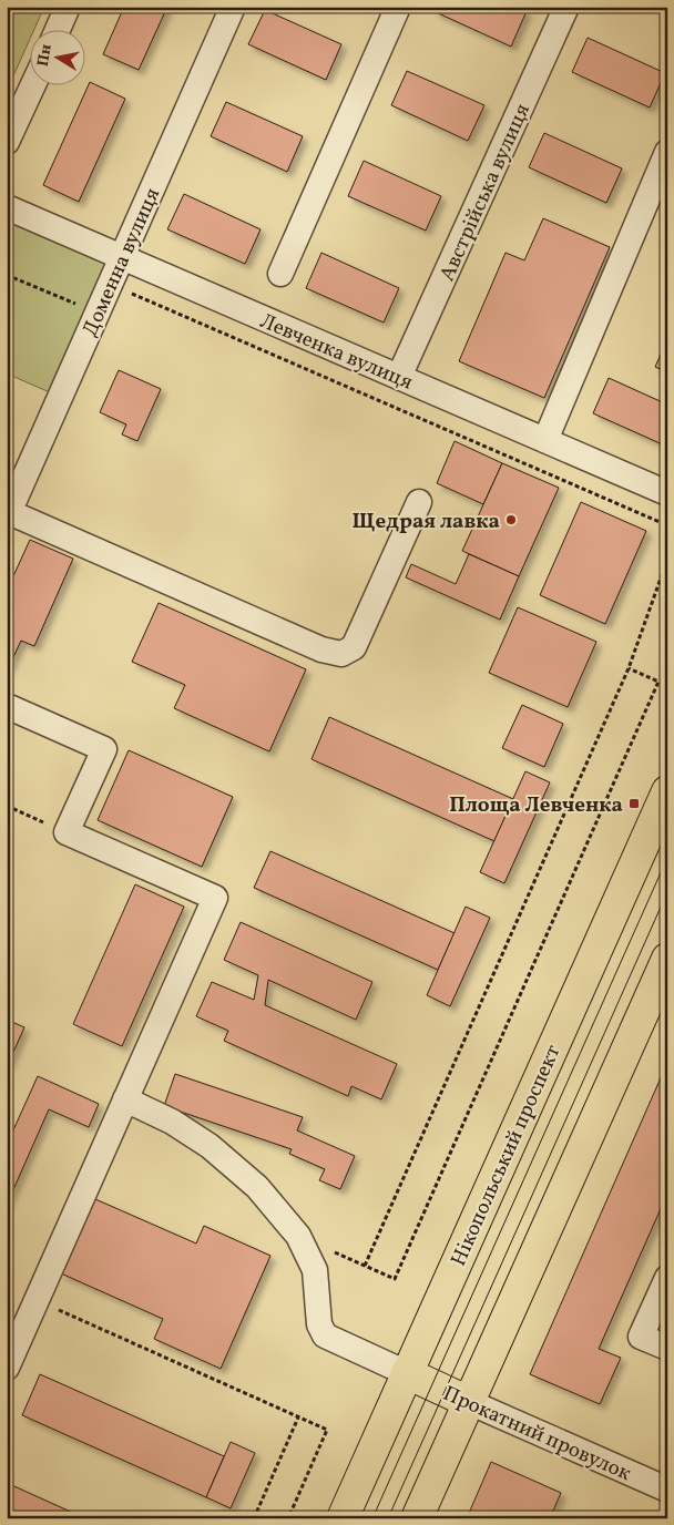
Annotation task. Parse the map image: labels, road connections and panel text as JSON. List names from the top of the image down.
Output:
{
  "streets": {
    "main road": ["Нікопольський проспект", "Прокатний провулок"],
    "street": ["Австрійська вулиця", "Доменна вулиця", "Левченка вулиця"]
  },
  "crossings": [
    ["Австрійська вулиця", "Левченка вулиця"],
    ["Доменна вулиця", "Левченка вулиця"],
    ["Нікопольський проспект", "Прокатний провулок"]
  ],
  "places": {
    "other": ["Щедрая лавка"],
    "transit": ["Площа Левченка"]
  },
  "north": "left"
}
